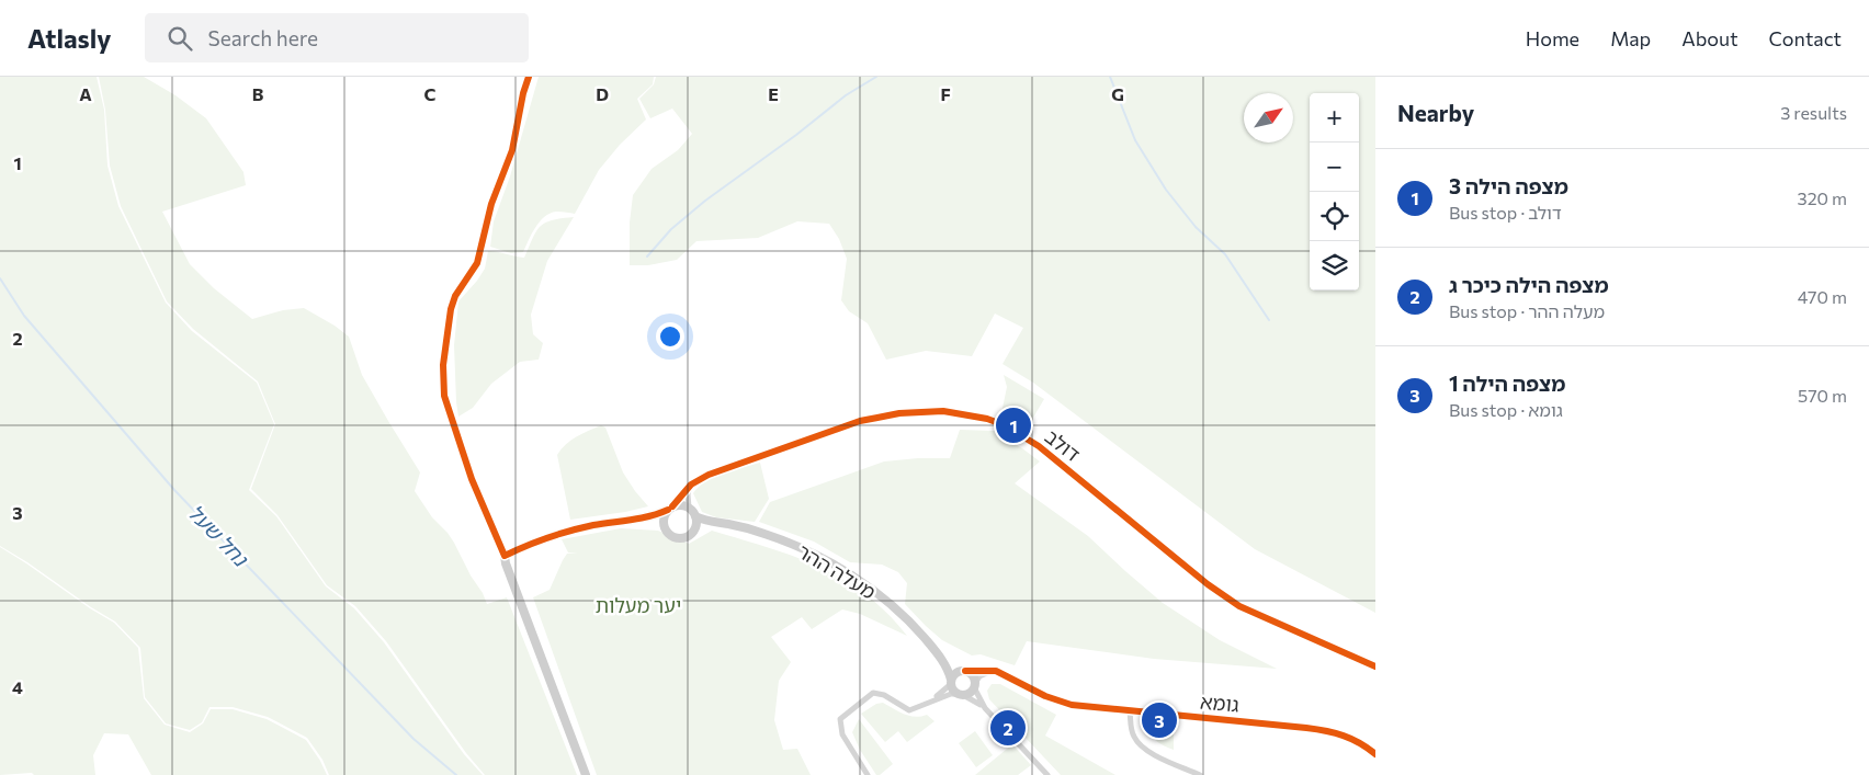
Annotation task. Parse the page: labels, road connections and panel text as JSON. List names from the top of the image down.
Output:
{
  "streets": {
    "street": ["דולב", "מעלה ההר", "גומא"]
  },
  "crossings": [
    ["דולב", "מעלה ההר"]
  ],
  "water": ["נחל שעל"],
  "parks": ["יער מעלות"],
  "north": "top right",
  "page": {
    "header": "Atlasly",
    "search": "Search here",
    "nav": [
      "Home",
      "Map",
      "About",
      "Contact"
    ],
    "heading": ["Nearby", "3 results"],
    "map_buttons": ["+", "−"],
    "list": [
      {
        "mark": "1",
        "name": "מצפה הילה 3",
        "note": "Bus stop · דולב",
        "value": "320 m"
      },
      {
        "mark": "2",
        "name": "מצפה הילה כיכר ג",
        "note": "Bus stop · מעלה ההר",
        "value": "470 m"
      },
      {
        "mark": "3",
        "name": "מצפה הילה 1",
        "note": "Bus stop · גומא",
        "value": "570 m"
      }
    ],
    "pins": ["1", "3", "2"]
  },
  "grid": {
    "columns": [
      "A",
      "B",
      "C",
      "D",
      "E",
      "F",
      "G"
    ],
    "rows": [
      "1",
      "2",
      "3",
      "4"
    ]
  }
}
